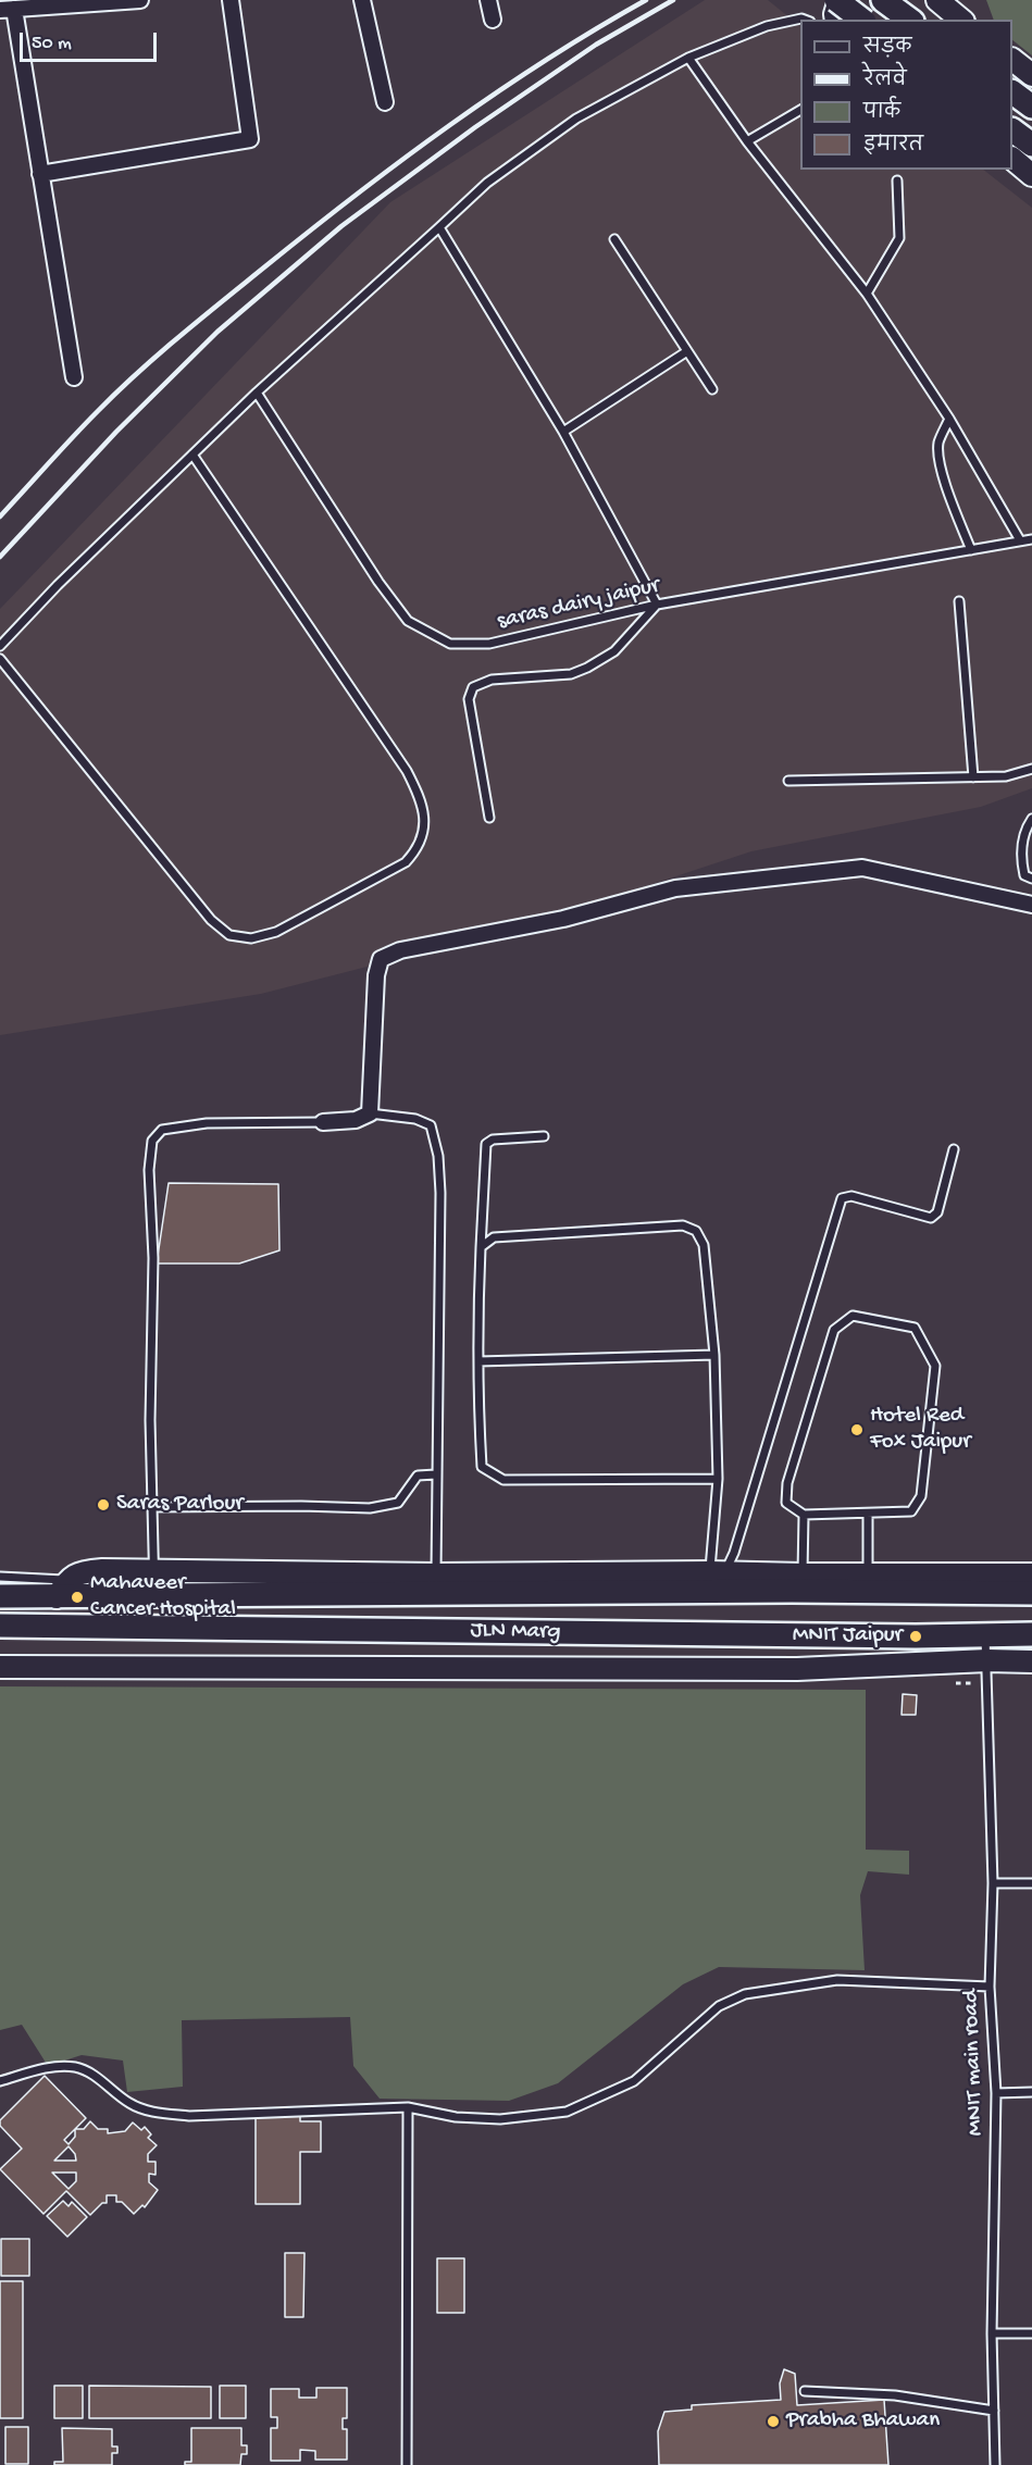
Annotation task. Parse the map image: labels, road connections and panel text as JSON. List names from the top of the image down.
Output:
{
  "streets": {
    "main road": ["JLN Marg"],
    "lane": ["saras dairy jaipur", "MNIT main road"]
  },
  "crossings": [
    ["JLN Marg", "MNIT main road"]
  ],
  "places": [
    "Hotel Red Fox Jaipur",
    "Saras Parlour",
    "Mahaveer Cancer Hospital",
    "MNIT Jaipur",
    "Prabha Bhawan"
  ],
  "legend": [
    "सड़क",
    "रेलवे",
    "पार्क",
    "इमारत"
  ],
  "scale_bar": "50 m"
}
